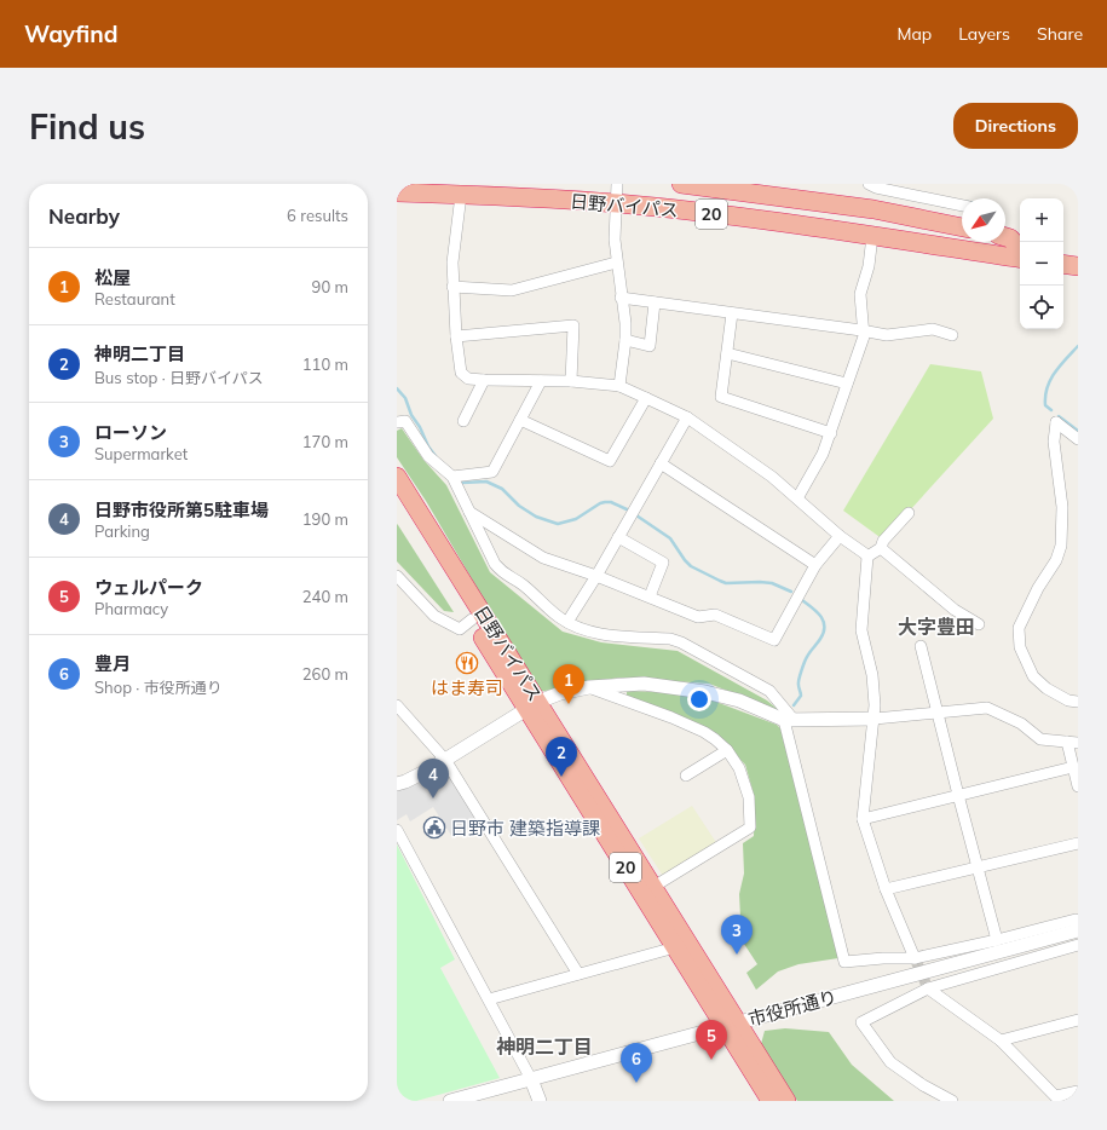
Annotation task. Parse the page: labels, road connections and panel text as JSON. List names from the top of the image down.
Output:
{
  "streets": {
    "highway": ["日野バイパス", "20"],
    "street": ["市役所通り"]
  },
  "crossings": [
    ["日野バイパス", "市役所通り"]
  ],
  "districts": ["大字豊田", "神明二丁目"],
  "places": {
    "restaurant": ["はま寿司"],
    "public building": ["日野市 建築指導課"]
  },
  "north": "bottom left",
  "page": {
    "header": "Wayfind",
    "nav": ["Map", "Layers", "Share"],
    "buttons": "Directions",
    "title": "Find us",
    "heading": ["Nearby", "6 results"],
    "map_buttons": ["+", "−"],
    "list": [
      {
        "mark": "1",
        "name": "松屋",
        "note": "Restaurant",
        "value": "90 m"
      },
      {
        "mark": "2",
        "name": "神明二丁目",
        "note": "Bus stop · 日野バイパス",
        "value": "110 m"
      },
      {
        "mark": "3",
        "name": "ローソン",
        "note": "Supermarket",
        "value": "170 m"
      },
      {
        "mark": "4",
        "name": "日野市役所第5駐車場",
        "note": "Parking",
        "value": "190 m"
      },
      {
        "mark": "5",
        "name": "ウェルパーク",
        "note": "Pharmacy",
        "value": "240 m"
      },
      {
        "mark": "6",
        "name": "豊月",
        "note": "Shop · 市役所通り",
        "value": "260 m"
      }
    ],
    "pins": [
      "1",
      "2",
      "4",
      "3",
      "5",
      "6"
    ]
  }
}
